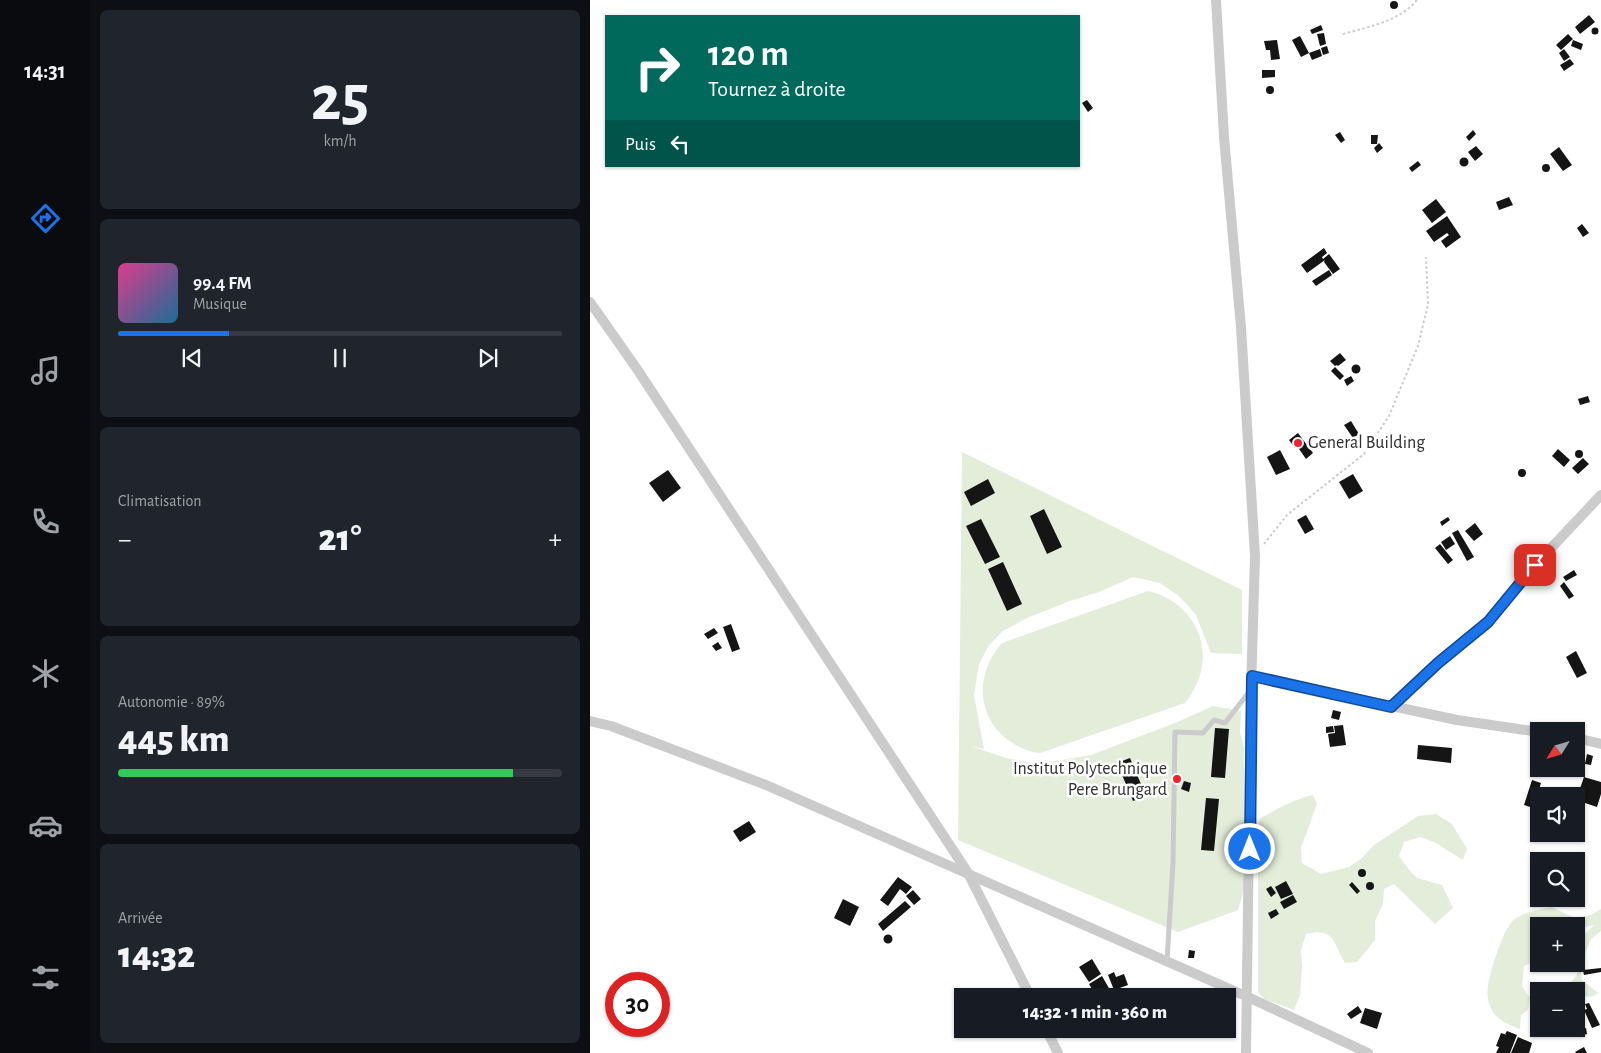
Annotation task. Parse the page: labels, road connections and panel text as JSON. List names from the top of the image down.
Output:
{
  "places": ["General Building", "Institut Polytechnique Pere Brungard"],
  "north": "bottom left",
  "page": {
    "tabs": "14:31",
    "tile": [
      ["25", "km/h"],
      "Climatisation",
      ["Autonomie · 89%", "445 km"],
      ["Arrivée", "14:32"]
    ],
    "turn": ["120 m", "Tournez à droite"],
    "then": "Puis",
    "song": ["99.4 FM", "Musique"],
    "heat": ["−", "21°", "+"],
    "map_buttons": ["+", "−"],
    "limit": "30",
    "trip": "14:32 · 1 min · 360 m"
  }
}
